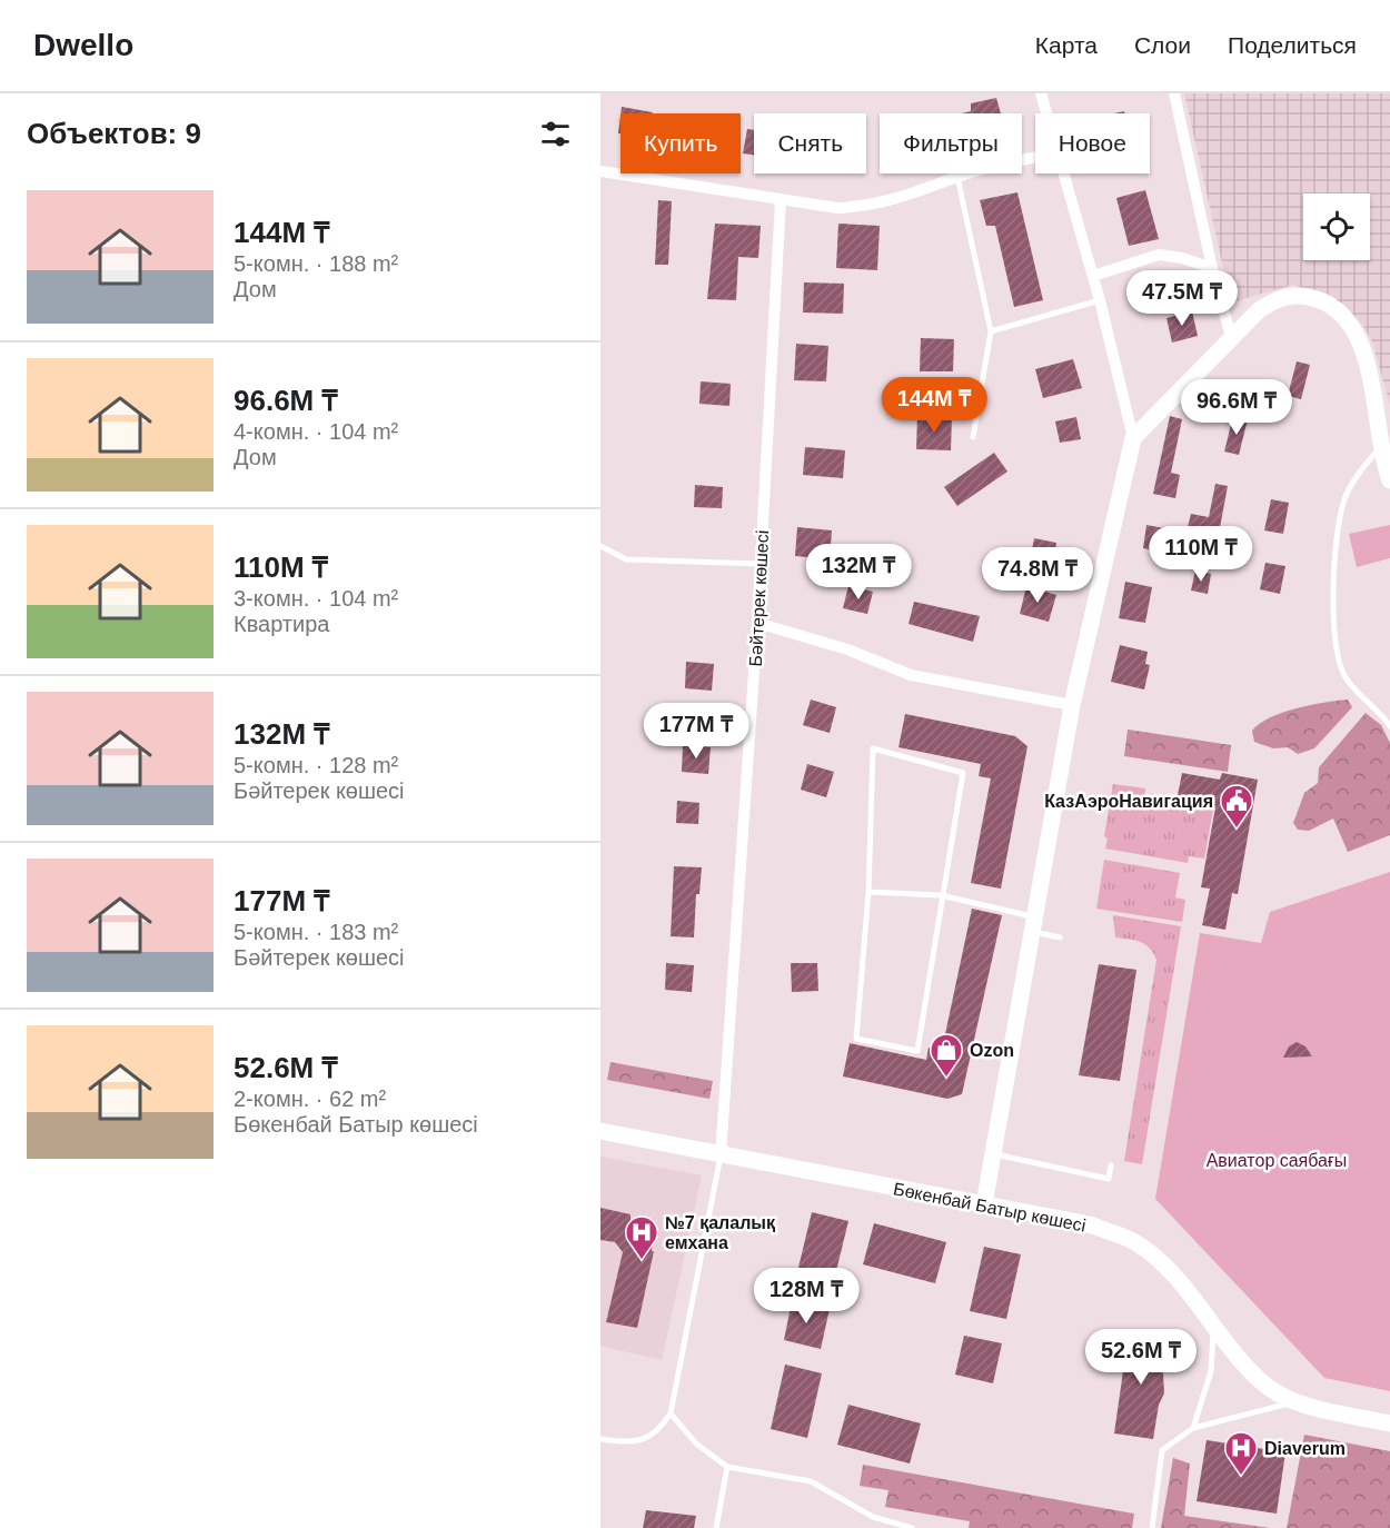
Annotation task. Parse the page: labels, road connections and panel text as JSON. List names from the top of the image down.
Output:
{
  "streets": {
    "street": ["Бәйтерек көшесі", "Бөкенбай Батыр көшесі"]
  },
  "crossings": [
    ["Бәйтерек көшесі", "Бөкенбай Батыр көшесі"]
  ],
  "parks": ["Авиатор саябағы"],
  "places": {
    "public building": ["КазАэроНавигация"],
    "shop": ["Ozon"],
    "hospital": ["№7 қалалық емхана", "Diaverum"]
  },
  "page": {
    "header": "Dwello",
    "nav": ["Карта", "Слои", "Поделиться"],
    "heading": "Объектов: 9",
    "chip": [
      "Купить",
      "Снять",
      "Фильтры",
      "Новое"
    ],
    "list": [
      {
        "name": "144M ₸",
        "note": "5-комн. · 188 m² · Дом"
      },
      {
        "name": "96.6M ₸",
        "note": "4-комн. · 104 m² · Дом"
      },
      {
        "name": "110M ₸",
        "note": "3-комн. · 104 m² · Квартира"
      },
      {
        "name": "132M ₸",
        "note": "5-комн. · 128 m² · Бәйтерек көшесі"
      },
      {
        "name": "177M ₸",
        "note": "5-комн. · 183 m² · Бәйтерек көшесі"
      },
      {
        "name": "52.6M ₸",
        "note": "2-комн. · 62 m² · Бөкенбай Батыр көшесі"
      }
    ],
    "price": [
      "47.5M ₸",
      "144M ₸",
      "96.6M ₸",
      "110M ₸",
      "132M ₸",
      "74.8M ₸",
      "177M ₸",
      "128M ₸",
      "52.6M ₸"
    ]
  }
}
